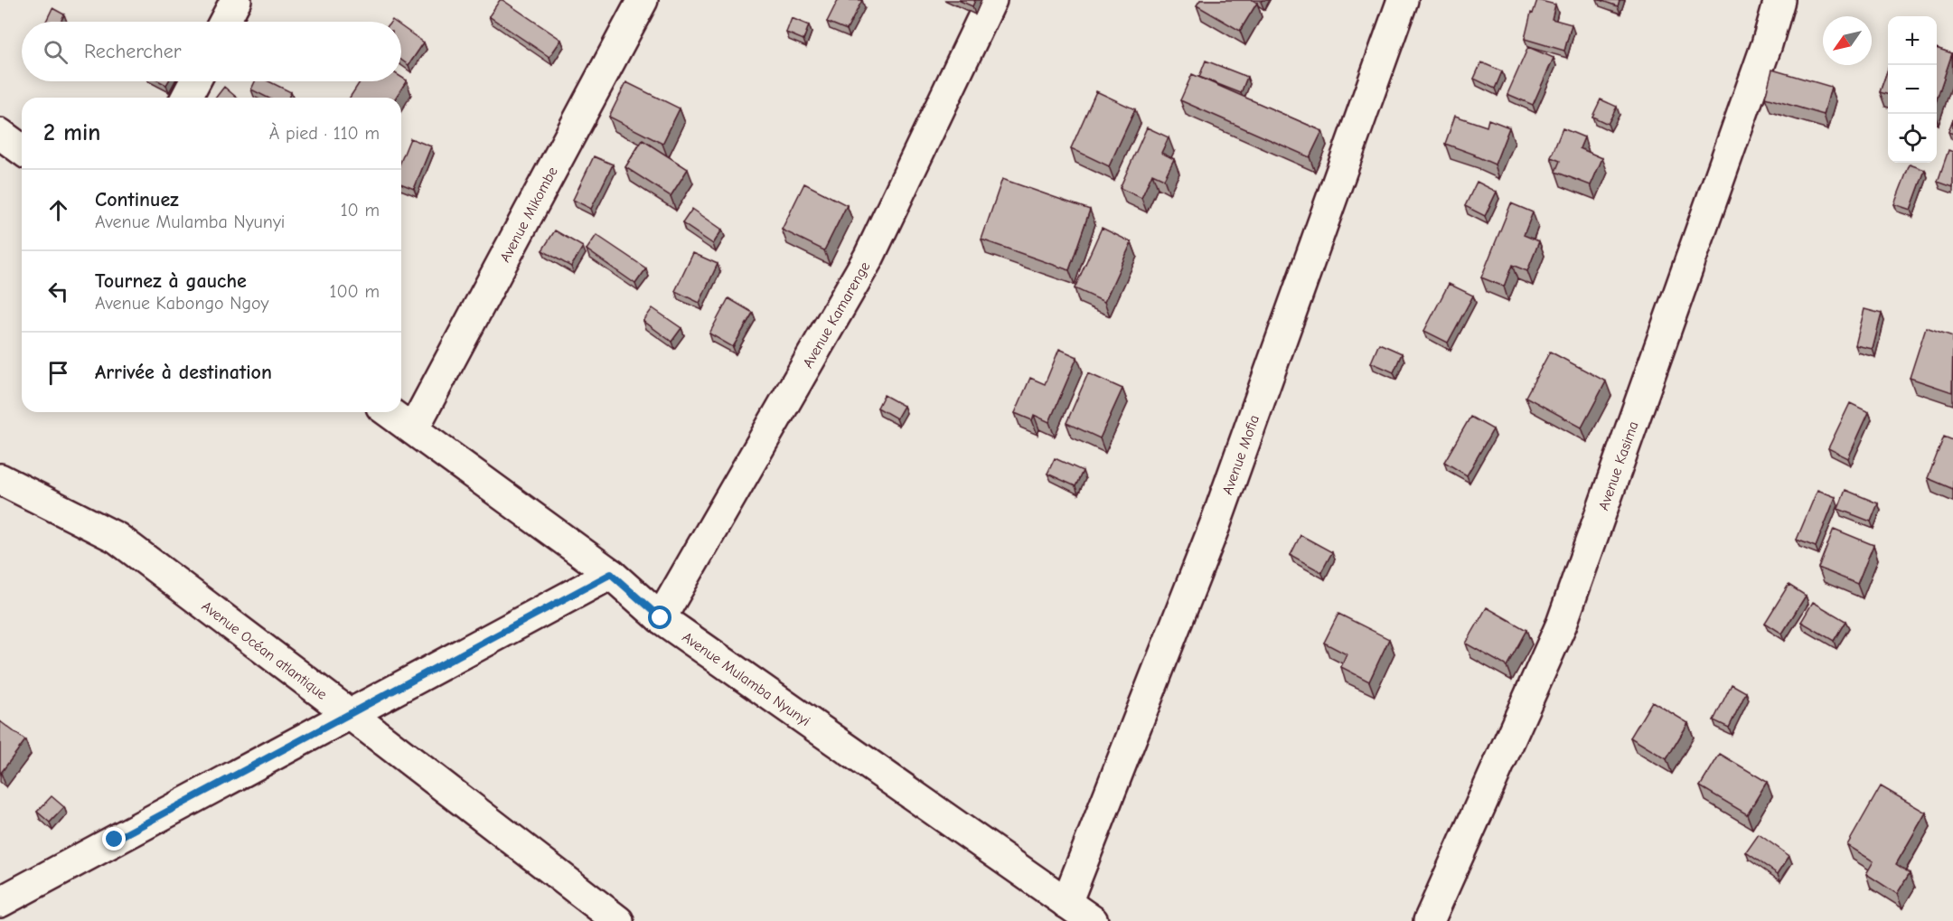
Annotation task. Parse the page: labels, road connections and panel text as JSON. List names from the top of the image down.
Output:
{
  "streets": {
    "street": [
      "Avenue Mikombe",
      "Avenue Kamarenge",
      "Avenue Mofia",
      "Avenue Kasima",
      "Avenue Océan atlantique",
      "Avenue Mulamba Nyunyi"
    ]
  },
  "crossings": [
    ["Avenue Mikombe", "Avenue Mulamba Nyunyi"],
    ["Avenue Kamarenge", "Avenue Mulamba Nyunyi"],
    ["Avenue Mofia", "Avenue Mulamba Nyunyi"]
  ],
  "north": "bottom left",
  "page": {
    "map_buttons": ["+", "−"],
    "search": "Rechercher",
    "heading": ["2 min", "À pied · 110 m"],
    "list": [
      ["Continuez", "Avenue Mulamba Nyunyi", "10 m"],
      ["Tournez à gauche", "Avenue Kabongo Ngoy", "100 m"],
      "Arrivée à destination"
    ]
  }
}
